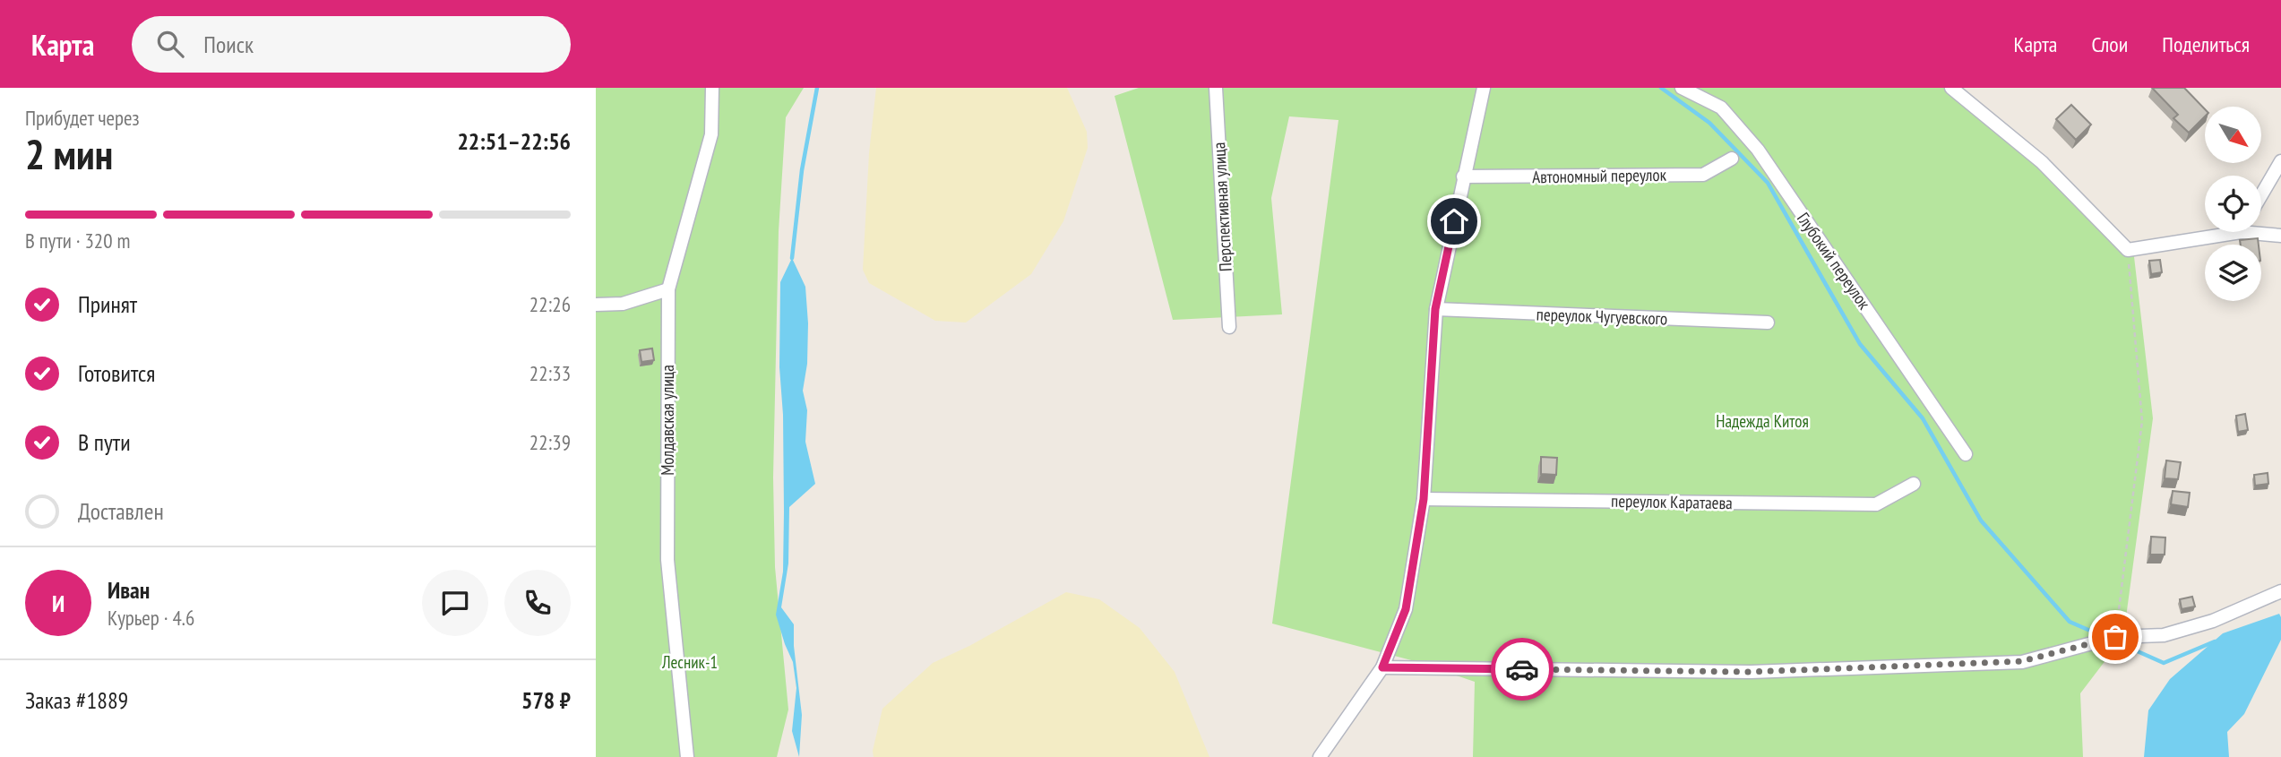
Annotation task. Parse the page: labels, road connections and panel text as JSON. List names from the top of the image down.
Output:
{
  "streets": {
    "street": [
      "Автономный переулок",
      "Перспективная улица",
      "Глубокий переулок",
      "переулок Чугуевского",
      "Молдавская улица",
      "переулок Каратаева"
    ]
  },
  "parks": ["Надежда Китоя", "Лесник-1"],
  "north": "bottom right",
  "page": {
    "header": "Карта",
    "search": "Поиск",
    "nav": ["Карта", "Слои", "Поделиться"],
    "heading": ["2 мин", "Прибудет через", "22:51–22:56"],
    "panel": [
      "Иван",
      "Курьер · 4.6",
      "Заказ #1889",
      "578 ₽"
    ],
    "bar": "В пути · 320 m",
    "list": [
      ["Принят", "22:26"],
      ["Готовится", "22:33"],
      ["В пути", "22:39"],
      "Доставлен"
    ],
    "round": "И"
  }
}
